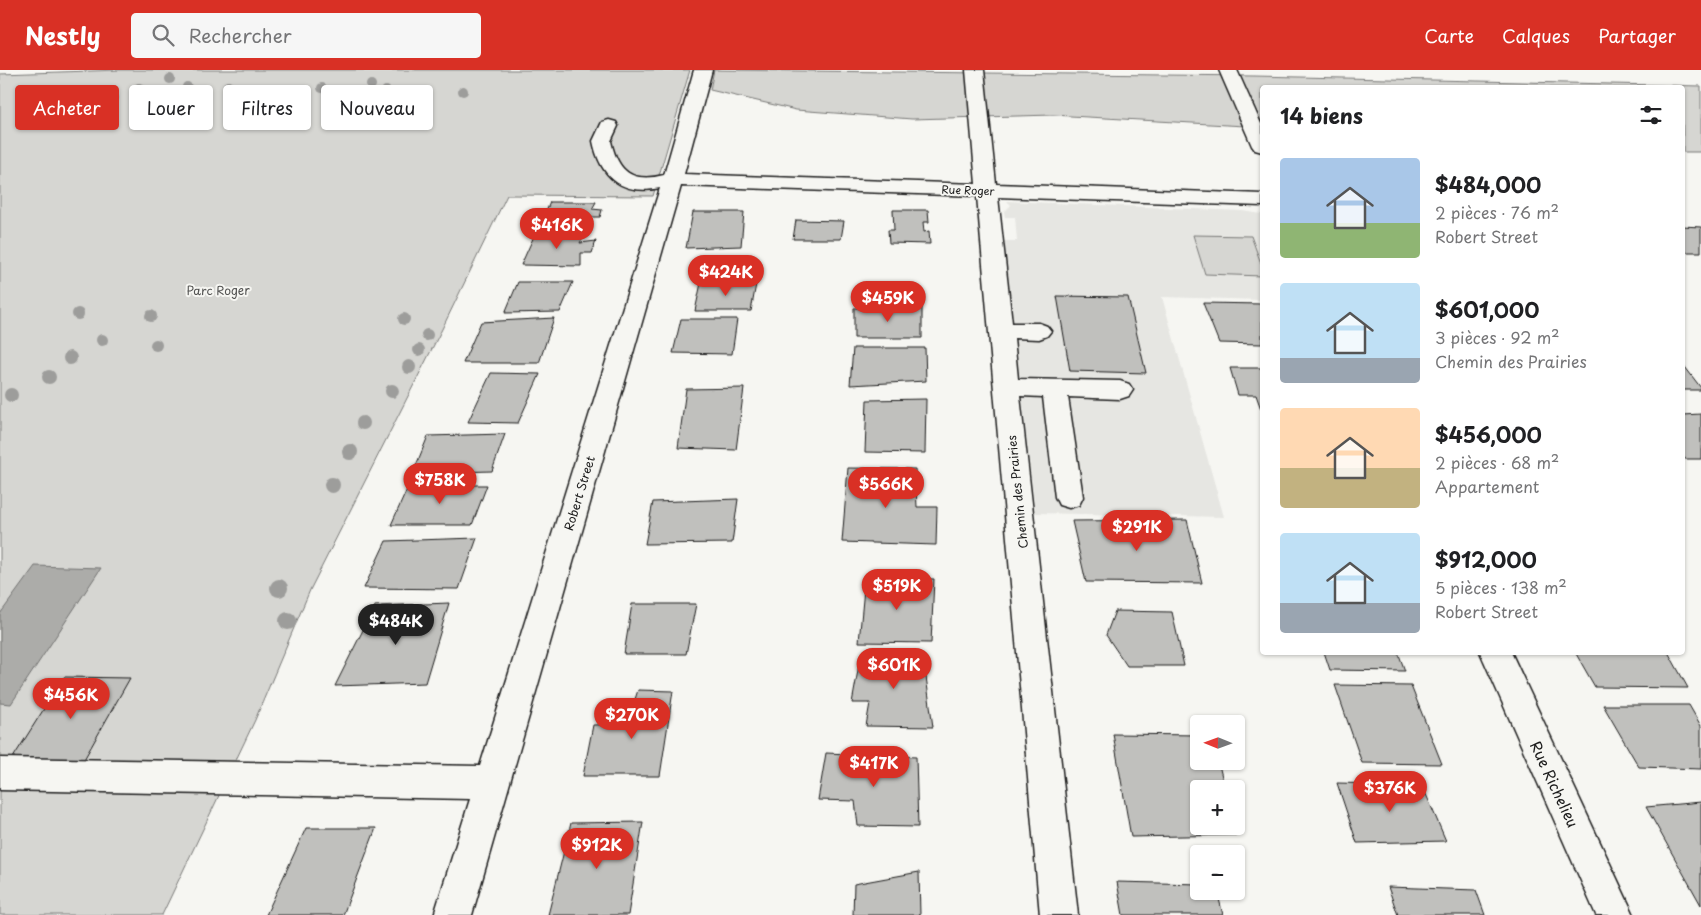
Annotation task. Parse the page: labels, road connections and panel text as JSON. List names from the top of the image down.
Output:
{
  "streets": {
    "street": [
      "Rue Roger",
      "Chemin des Prairies",
      "Robert Street",
      "Rue Richelieu"
    ]
  },
  "crossings": [
    ["Rue Roger", "Chemin des Prairies"],
    ["Rue Roger", "Robert Street"]
  ],
  "parks": ["Parc Roger"],
  "north": "left",
  "page": {
    "header": "Nestly",
    "search": "Rechercher",
    "nav": ["Carte", "Calques", "Partager"],
    "chip": [
      "Acheter",
      "Louer",
      "Filtres",
      "Nouveau"
    ],
    "heading": "14 biens",
    "list": [
      {
        "name": "$484,000",
        "note": "2 pièces · 76 m² · Robert Street"
      },
      {
        "name": "$601,000",
        "note": "3 pièces · 92 m² · Chemin des Prairies"
      },
      {
        "name": "$456,000",
        "note": "2 pièces · 68 m² · Appartement"
      },
      {
        "name": "$912,000",
        "note": "5 pièces · 138 m² · Robert Street"
      }
    ],
    "price": [
      "$416K",
      "$424K",
      "$459K",
      "$758K",
      "$566K",
      "$291K",
      "$519K",
      "$484K",
      "$601K",
      "$456K",
      "$270K",
      "$417K",
      "$376K",
      "$912K"
    ],
    "map_buttons": ["+", "−"]
  }
}
